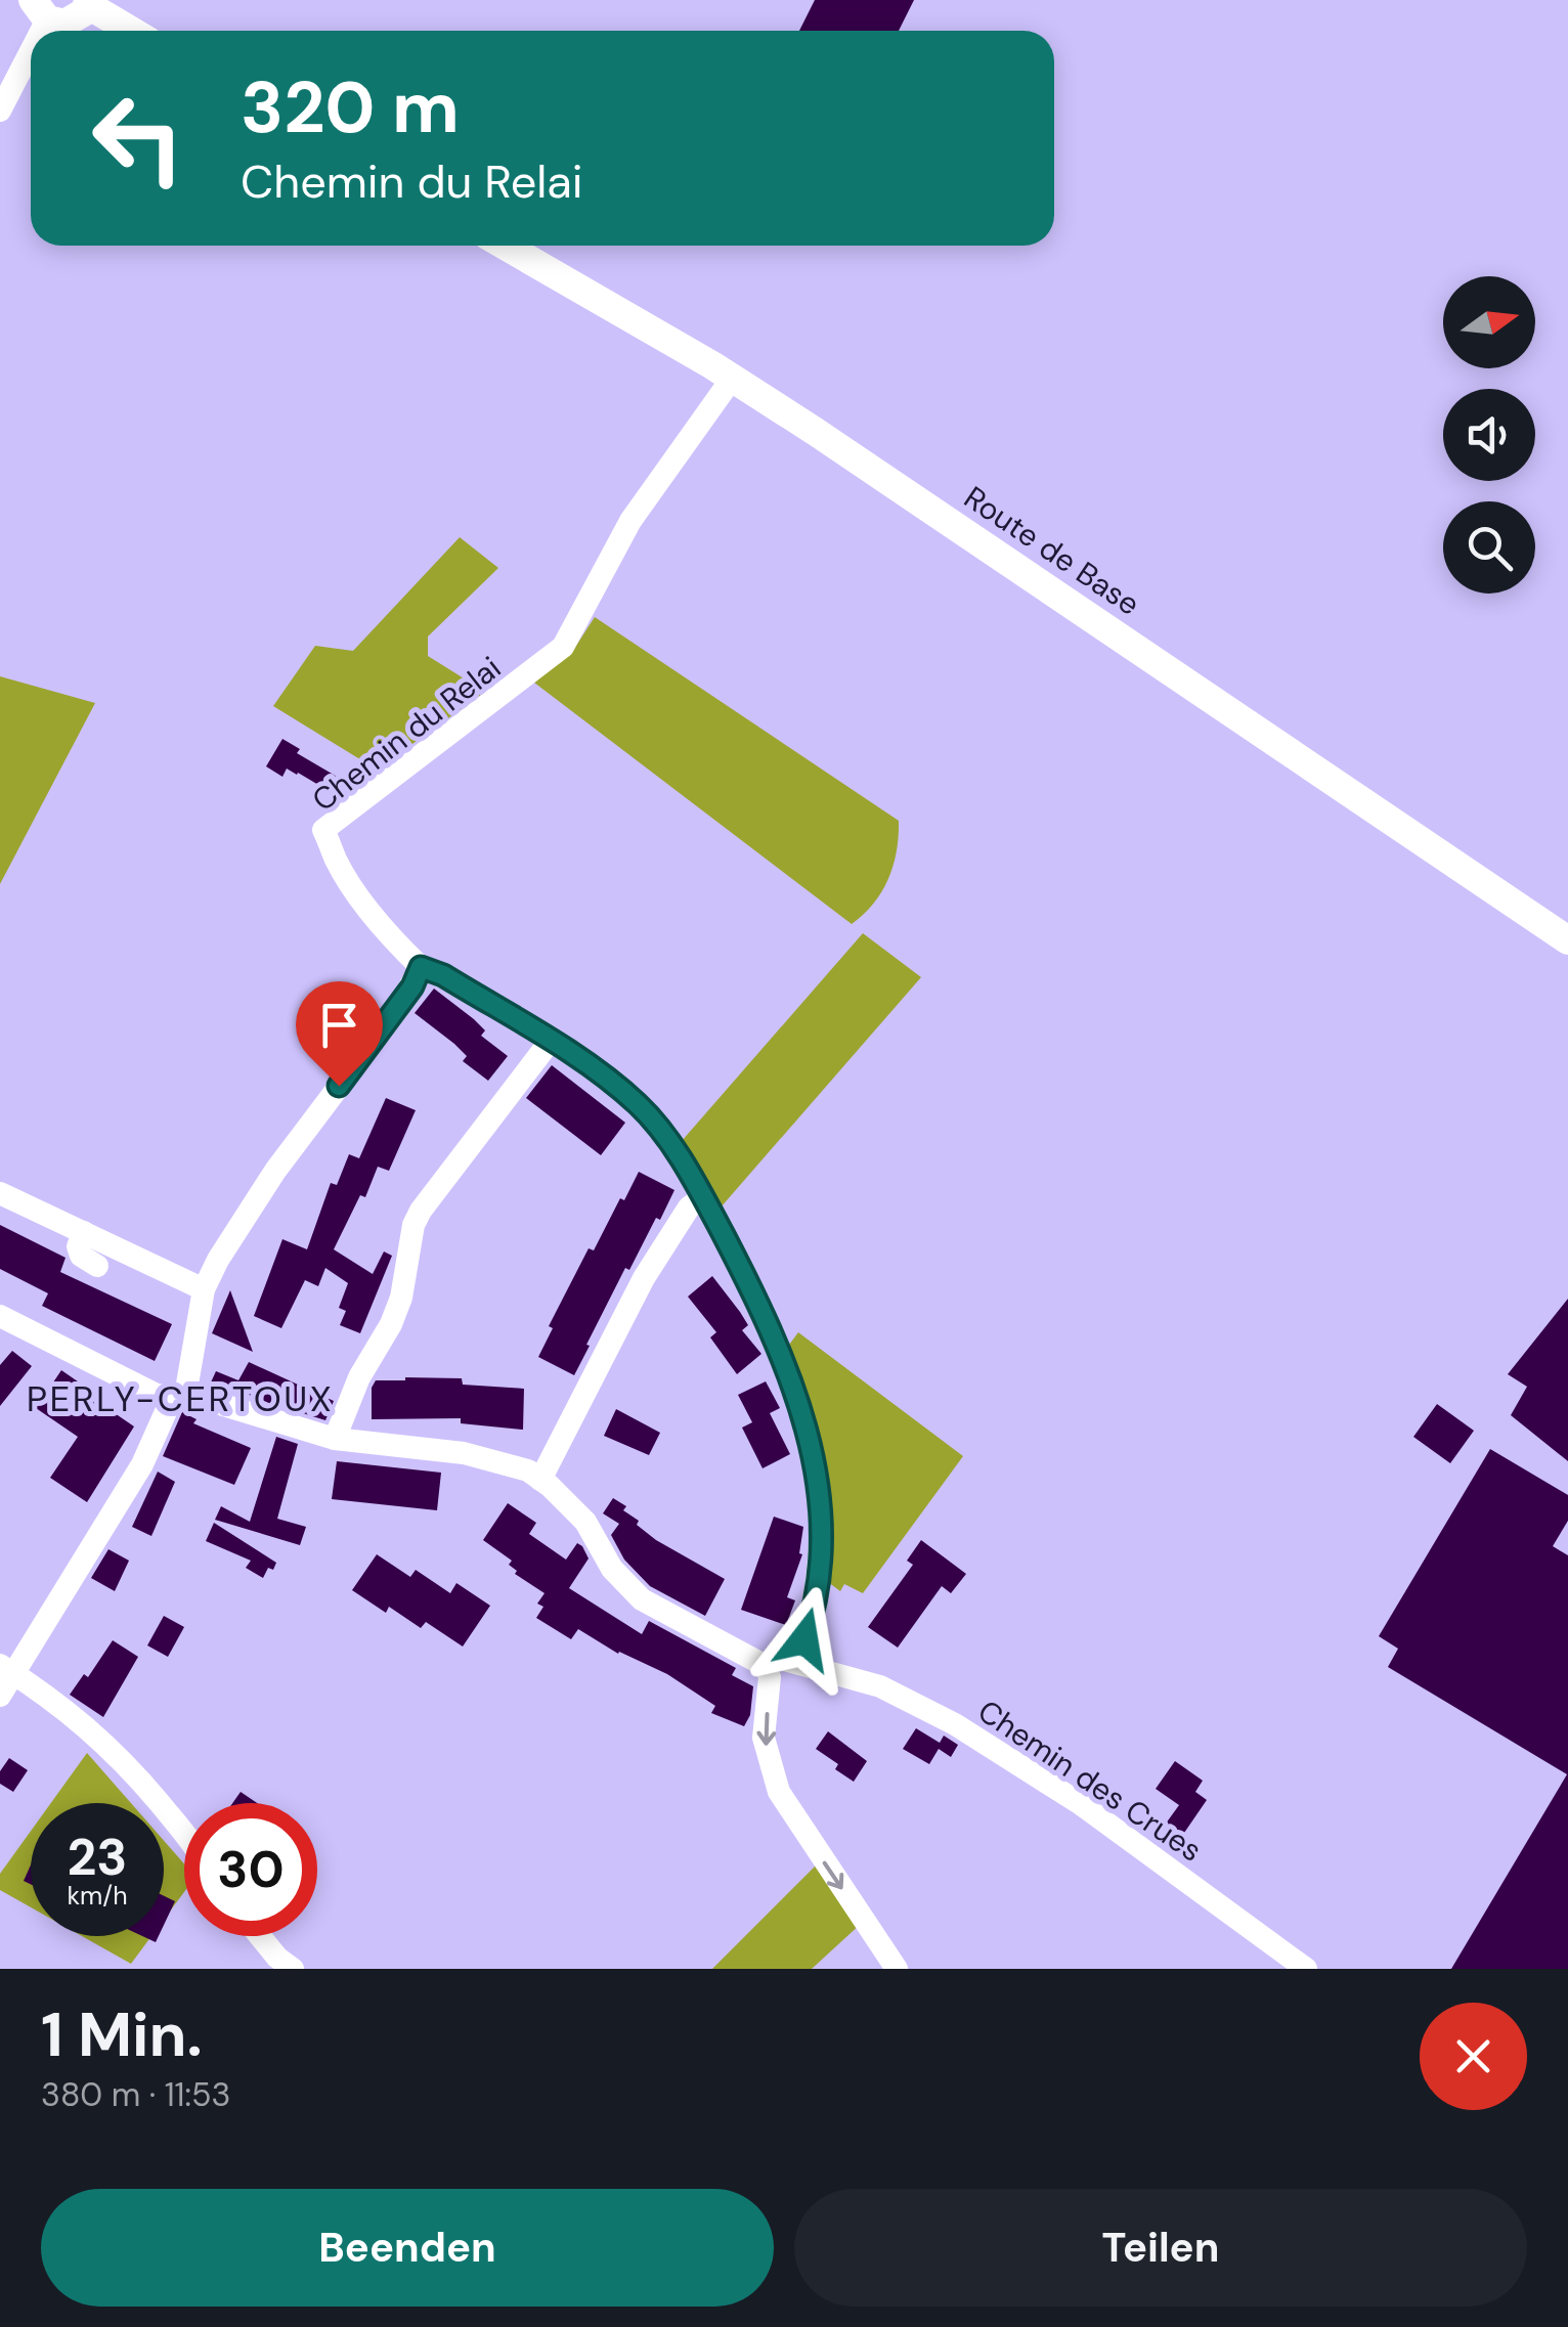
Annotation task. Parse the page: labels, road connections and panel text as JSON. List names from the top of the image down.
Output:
{
  "streets": {
    "main road": ["Route de Base"],
    "street": ["Chemin du Relai", "Chemin des Crues"]
  },
  "crossings": [
    ["Route de Base", "Chemin du Relai"]
  ],
  "districts": ["PERLY-CERTOUX"],
  "north": "right",
  "page": {
    "turn": ["320 m", "Chemin du Relai"],
    "speed": "23 km/h",
    "limit": "30",
    "heading": ["1 Min.", "380 m · 11:53"],
    "buttons": ["Beenden", "Teilen"]
  }
}
